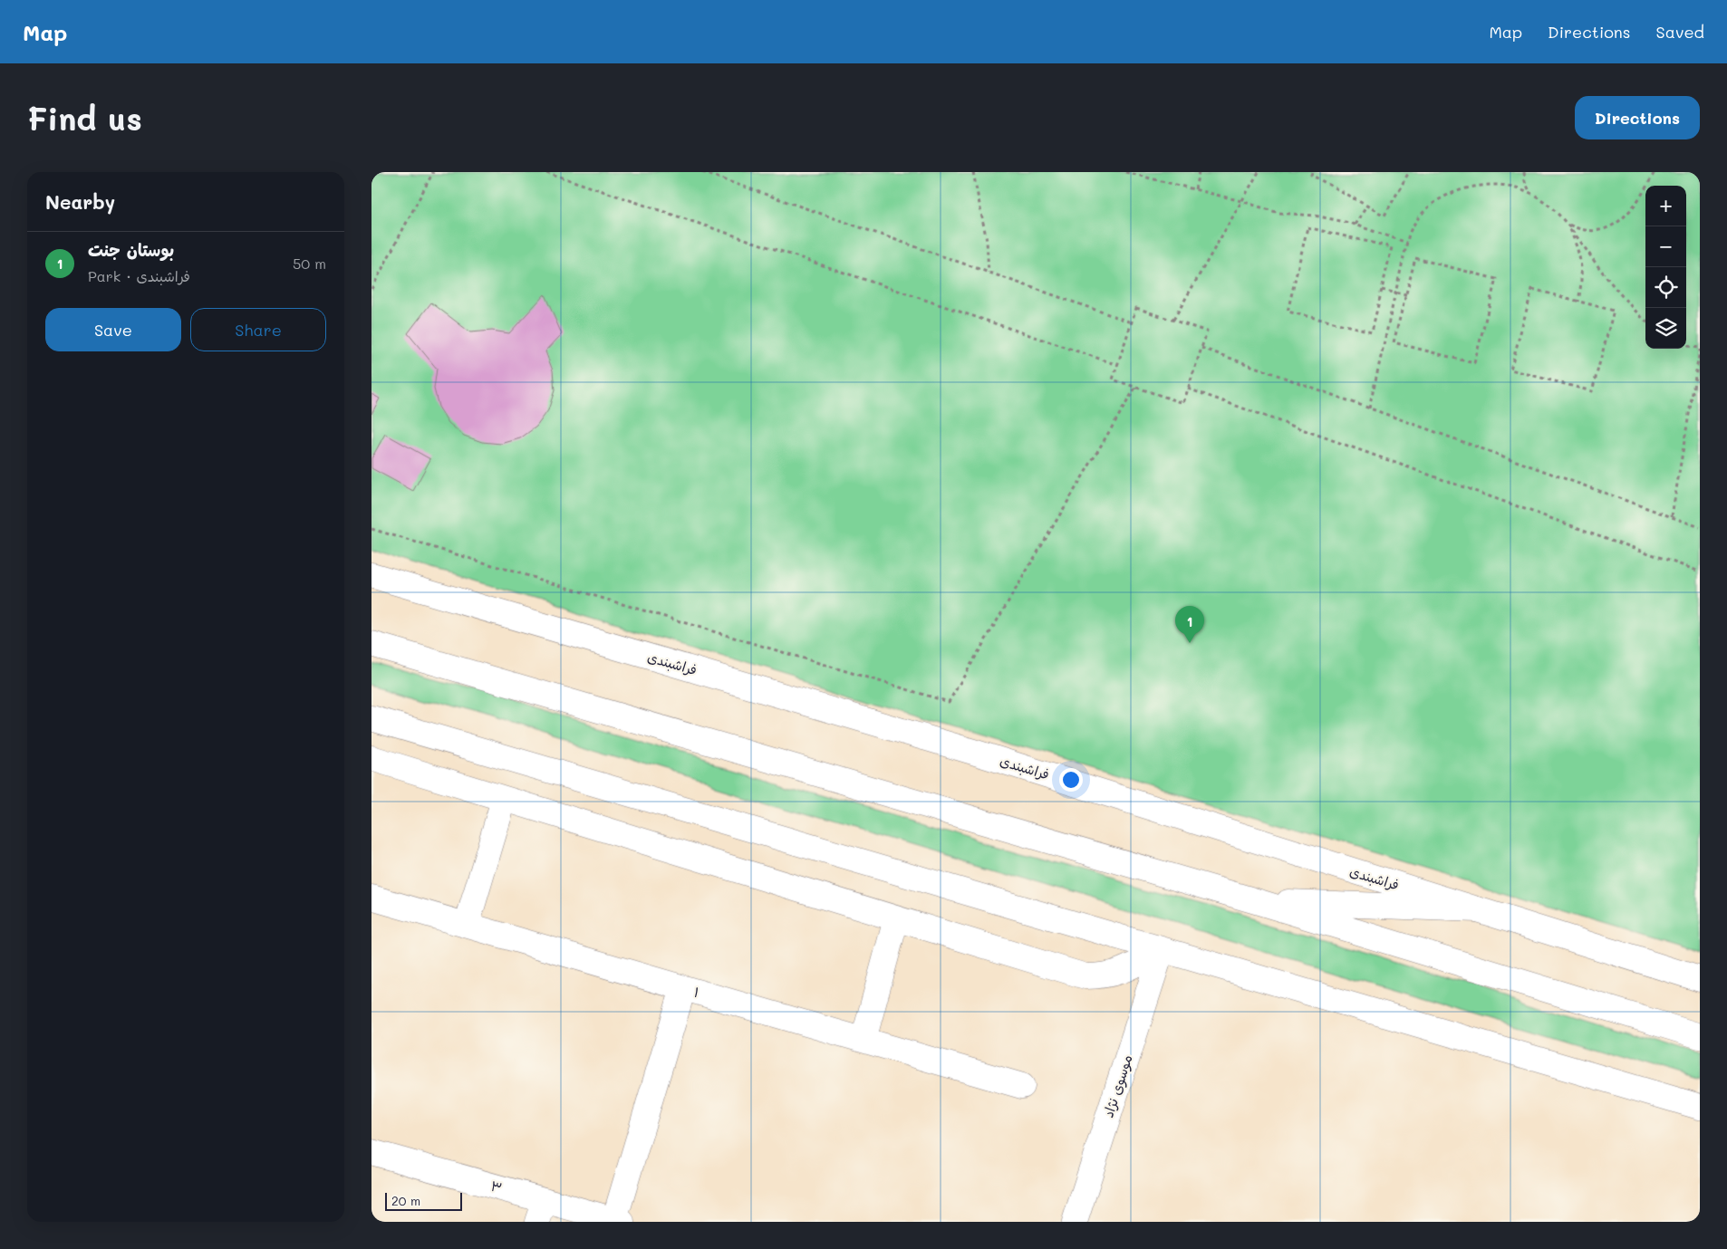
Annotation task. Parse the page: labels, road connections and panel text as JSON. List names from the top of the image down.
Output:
{
  "streets": {
    "main road": [
      "فراشبندی",
      "۱",
      "موسوی نژاد",
      "۳"
    ]
  },
  "scale_bar": "20 m",
  "page": {
    "header": "Map",
    "nav": ["Map", "Directions", "Saved"],
    "buttons": [
      "Directions",
      ["Save", "Share"]
    ],
    "title": "Find us",
    "heading": "Nearby",
    "map_buttons": ["+", "−"],
    "list": [
      {
        "mark": "1",
        "name": "بوستان جنت",
        "note": "Park · فراشبندی",
        "value": "50 m"
      }
    ],
    "pins": "1",
    "scale": "20 m"
  }
}
